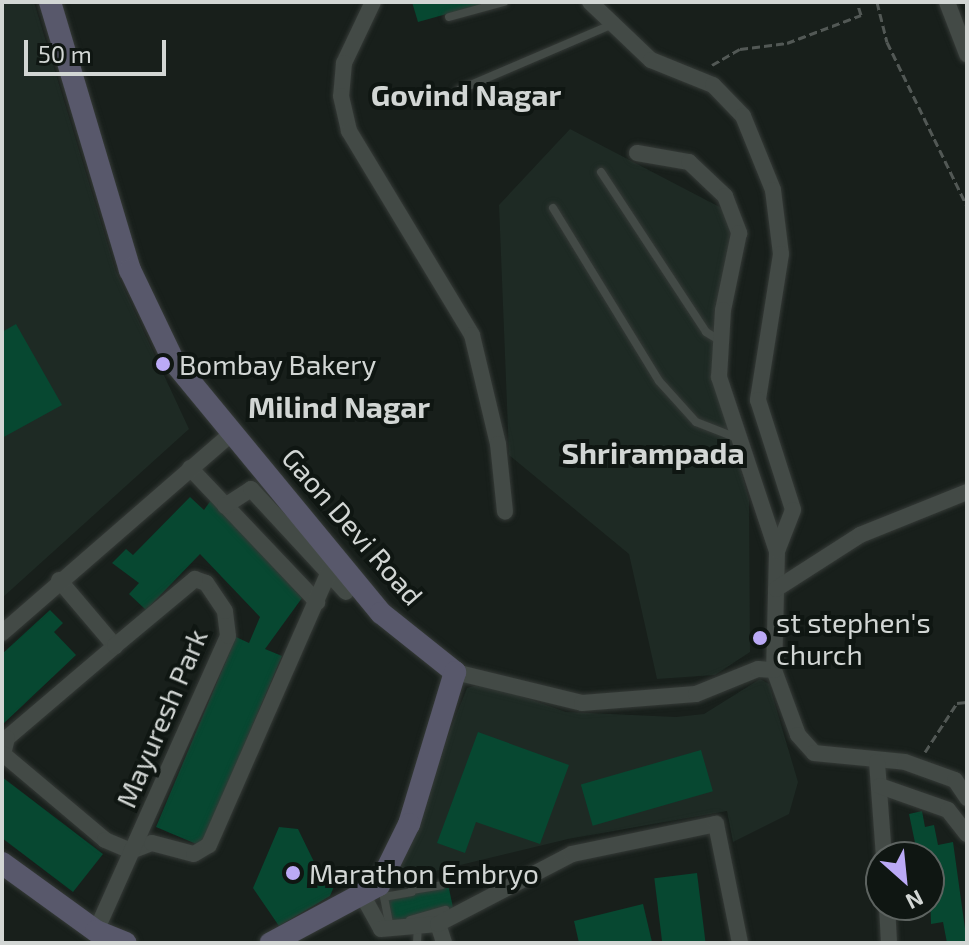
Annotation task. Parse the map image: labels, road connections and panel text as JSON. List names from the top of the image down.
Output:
{
  "streets": {
    "street": ["Gaon Devi Road", "Mayuresh Park"]
  },
  "districts": ["Govind Nagar", "Milind Nagar", "Shrirampada"],
  "places": ["Bombay Bakery", "st stephen's church", "Marathon Embryo"],
  "scale_bar": "50 m",
  "north": "bottom right"
}
